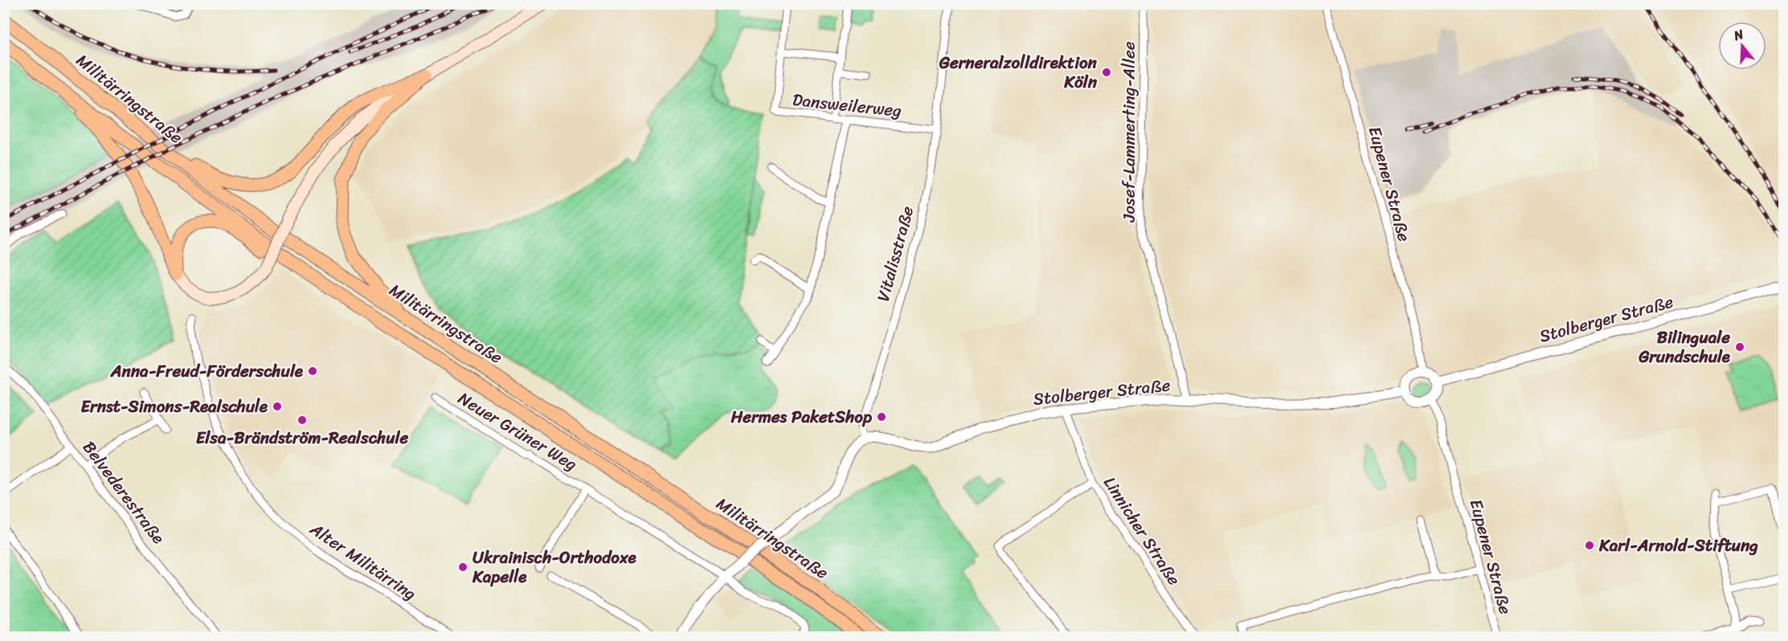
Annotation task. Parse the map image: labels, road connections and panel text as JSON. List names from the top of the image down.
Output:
{
  "streets": {
    "highway": ["Militärringstraße"],
    "street": [
      "Dansweilerweg",
      "Josef-Lammerting-Allee",
      "Eupener Straße",
      "Vitalisstraße",
      "Stolberger Straße",
      "Neuer Grüner Weg",
      "Belvederestraße",
      "Linnicher Straße",
      "Alter Militärring"
    ]
  },
  "crossings": [
    ["Dansweilerweg", "Vitalisstraße"],
    ["Josef-Lammerting-Allee", "Stolberger Straße"],
    ["Eupener Straße", "Stolberger Straße"],
    ["Vitalisstraße", "Stolberger Straße"],
    ["Stolberger Straße", "Linnicher Straße"]
  ],
  "places": [
    "Gerneralzolldirektion Köln",
    "Bilinguale Grundschule",
    "Anna-Freud-Förderschule",
    "Ernst-Simons-Realschule",
    "Hermes PaketShop",
    "Elsa-Brändström-Realschule",
    "Karl-Arnold-Stiftung",
    "Ukrainisch-Orthodoxe Kapelle"
  ],
  "north": "top"
}
